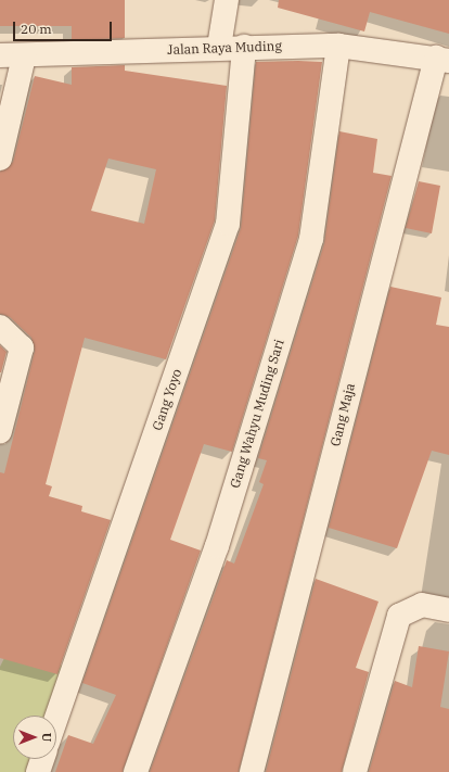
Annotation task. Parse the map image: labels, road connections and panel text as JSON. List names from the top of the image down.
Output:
{
  "streets": {
    "street": [
      "Jalan Raya Muding",
      "Gang Yoyo",
      "Gang Wahyu Muding Sari",
      "Gang Maja"
    ]
  },
  "crossings": [
    ["Jalan Raya Muding", "Gang Yoyo"],
    ["Jalan Raya Muding", "Gang Wahyu Muding Sari"],
    ["Jalan Raya Muding", "Gang Maja"]
  ],
  "scale_bar": "20 m",
  "north": "right"
}
